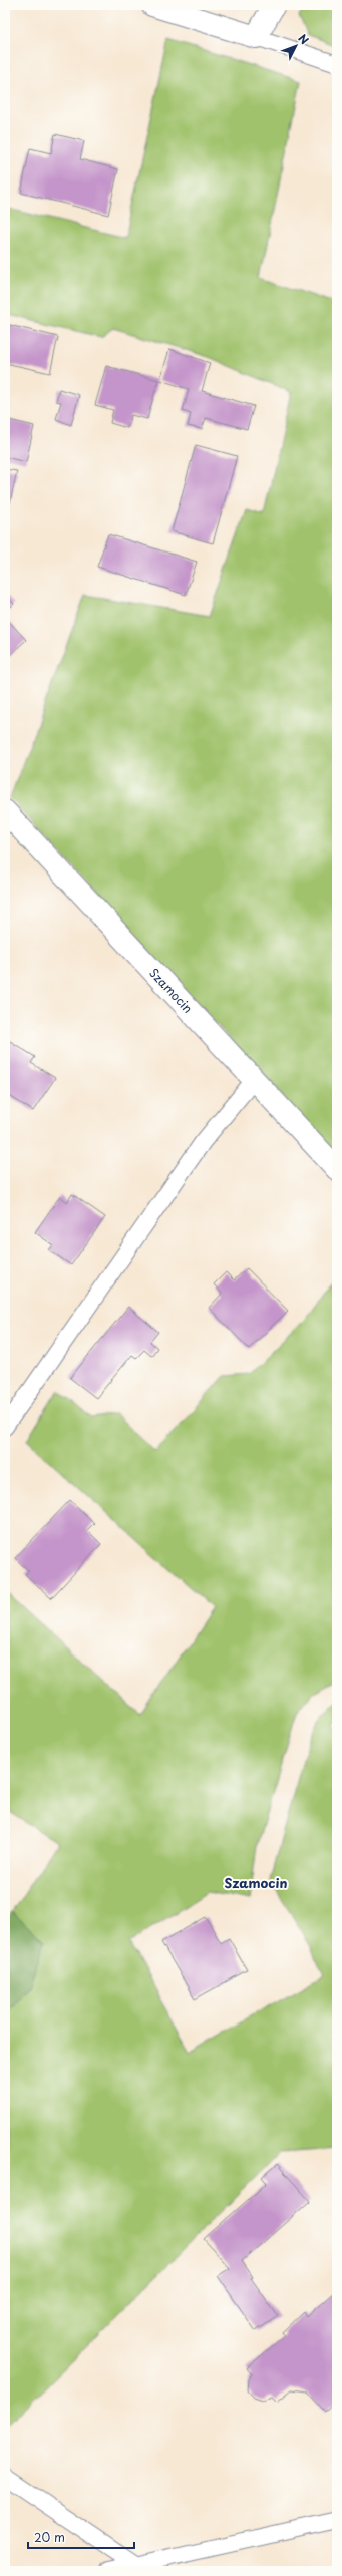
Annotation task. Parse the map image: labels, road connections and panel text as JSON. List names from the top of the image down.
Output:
{
  "streets": {
    "street": ["Szamocin"]
  },
  "districts": ["Szamocin"],
  "scale_bar": "20 m",
  "north": "top right"
}
